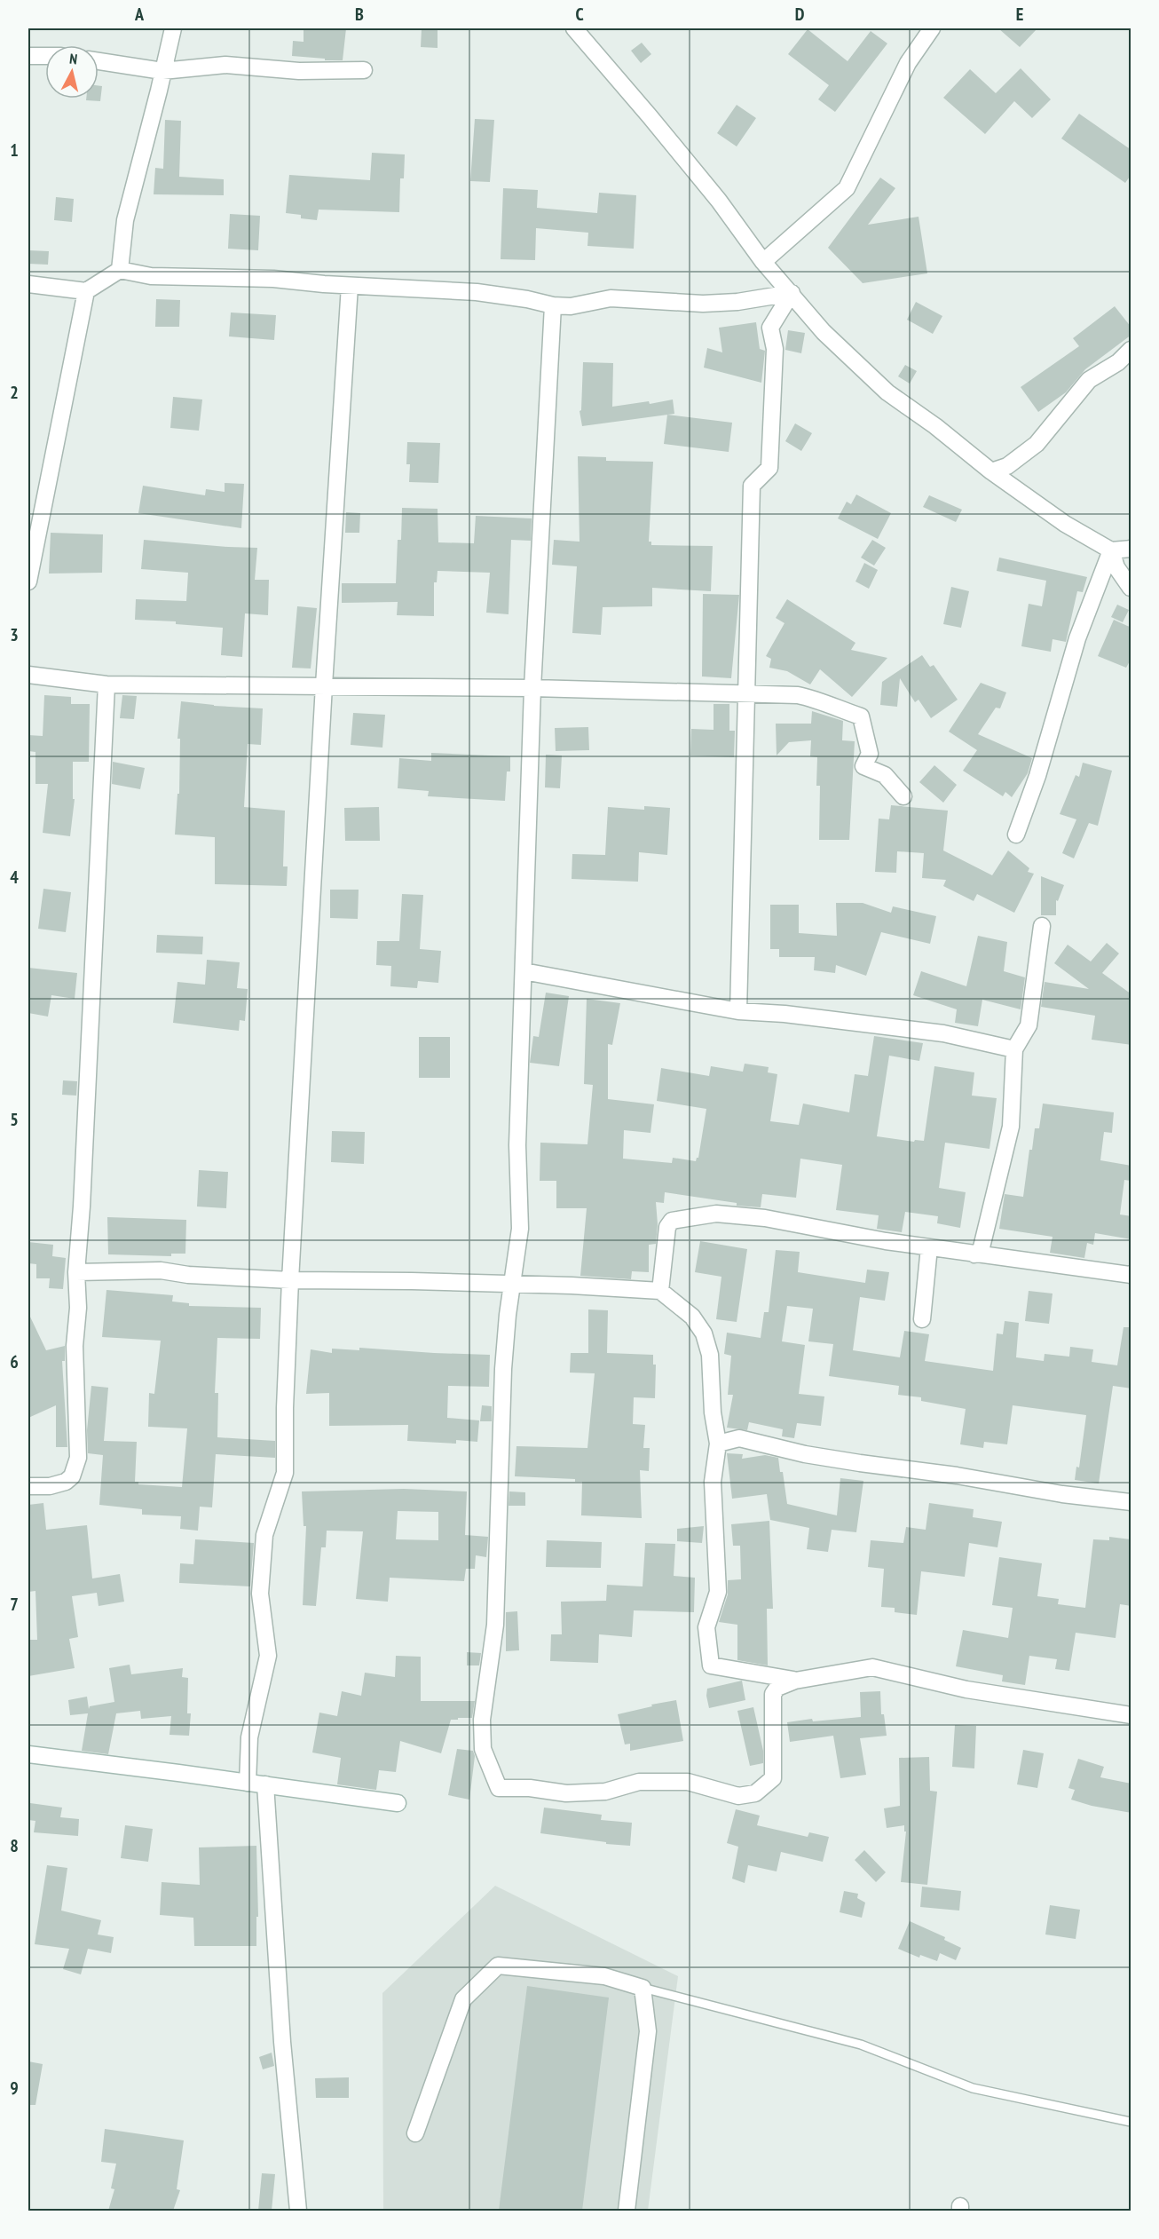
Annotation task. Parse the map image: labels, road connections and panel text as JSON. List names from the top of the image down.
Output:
{
  "north": "top",
  "grid": {
    "columns": [
      "A",
      "B",
      "C",
      "D",
      "E"
    ],
    "rows": [
      "1",
      "2",
      "3",
      "4",
      "5",
      "6",
      "7",
      "8",
      "9"
    ]
  }
}
